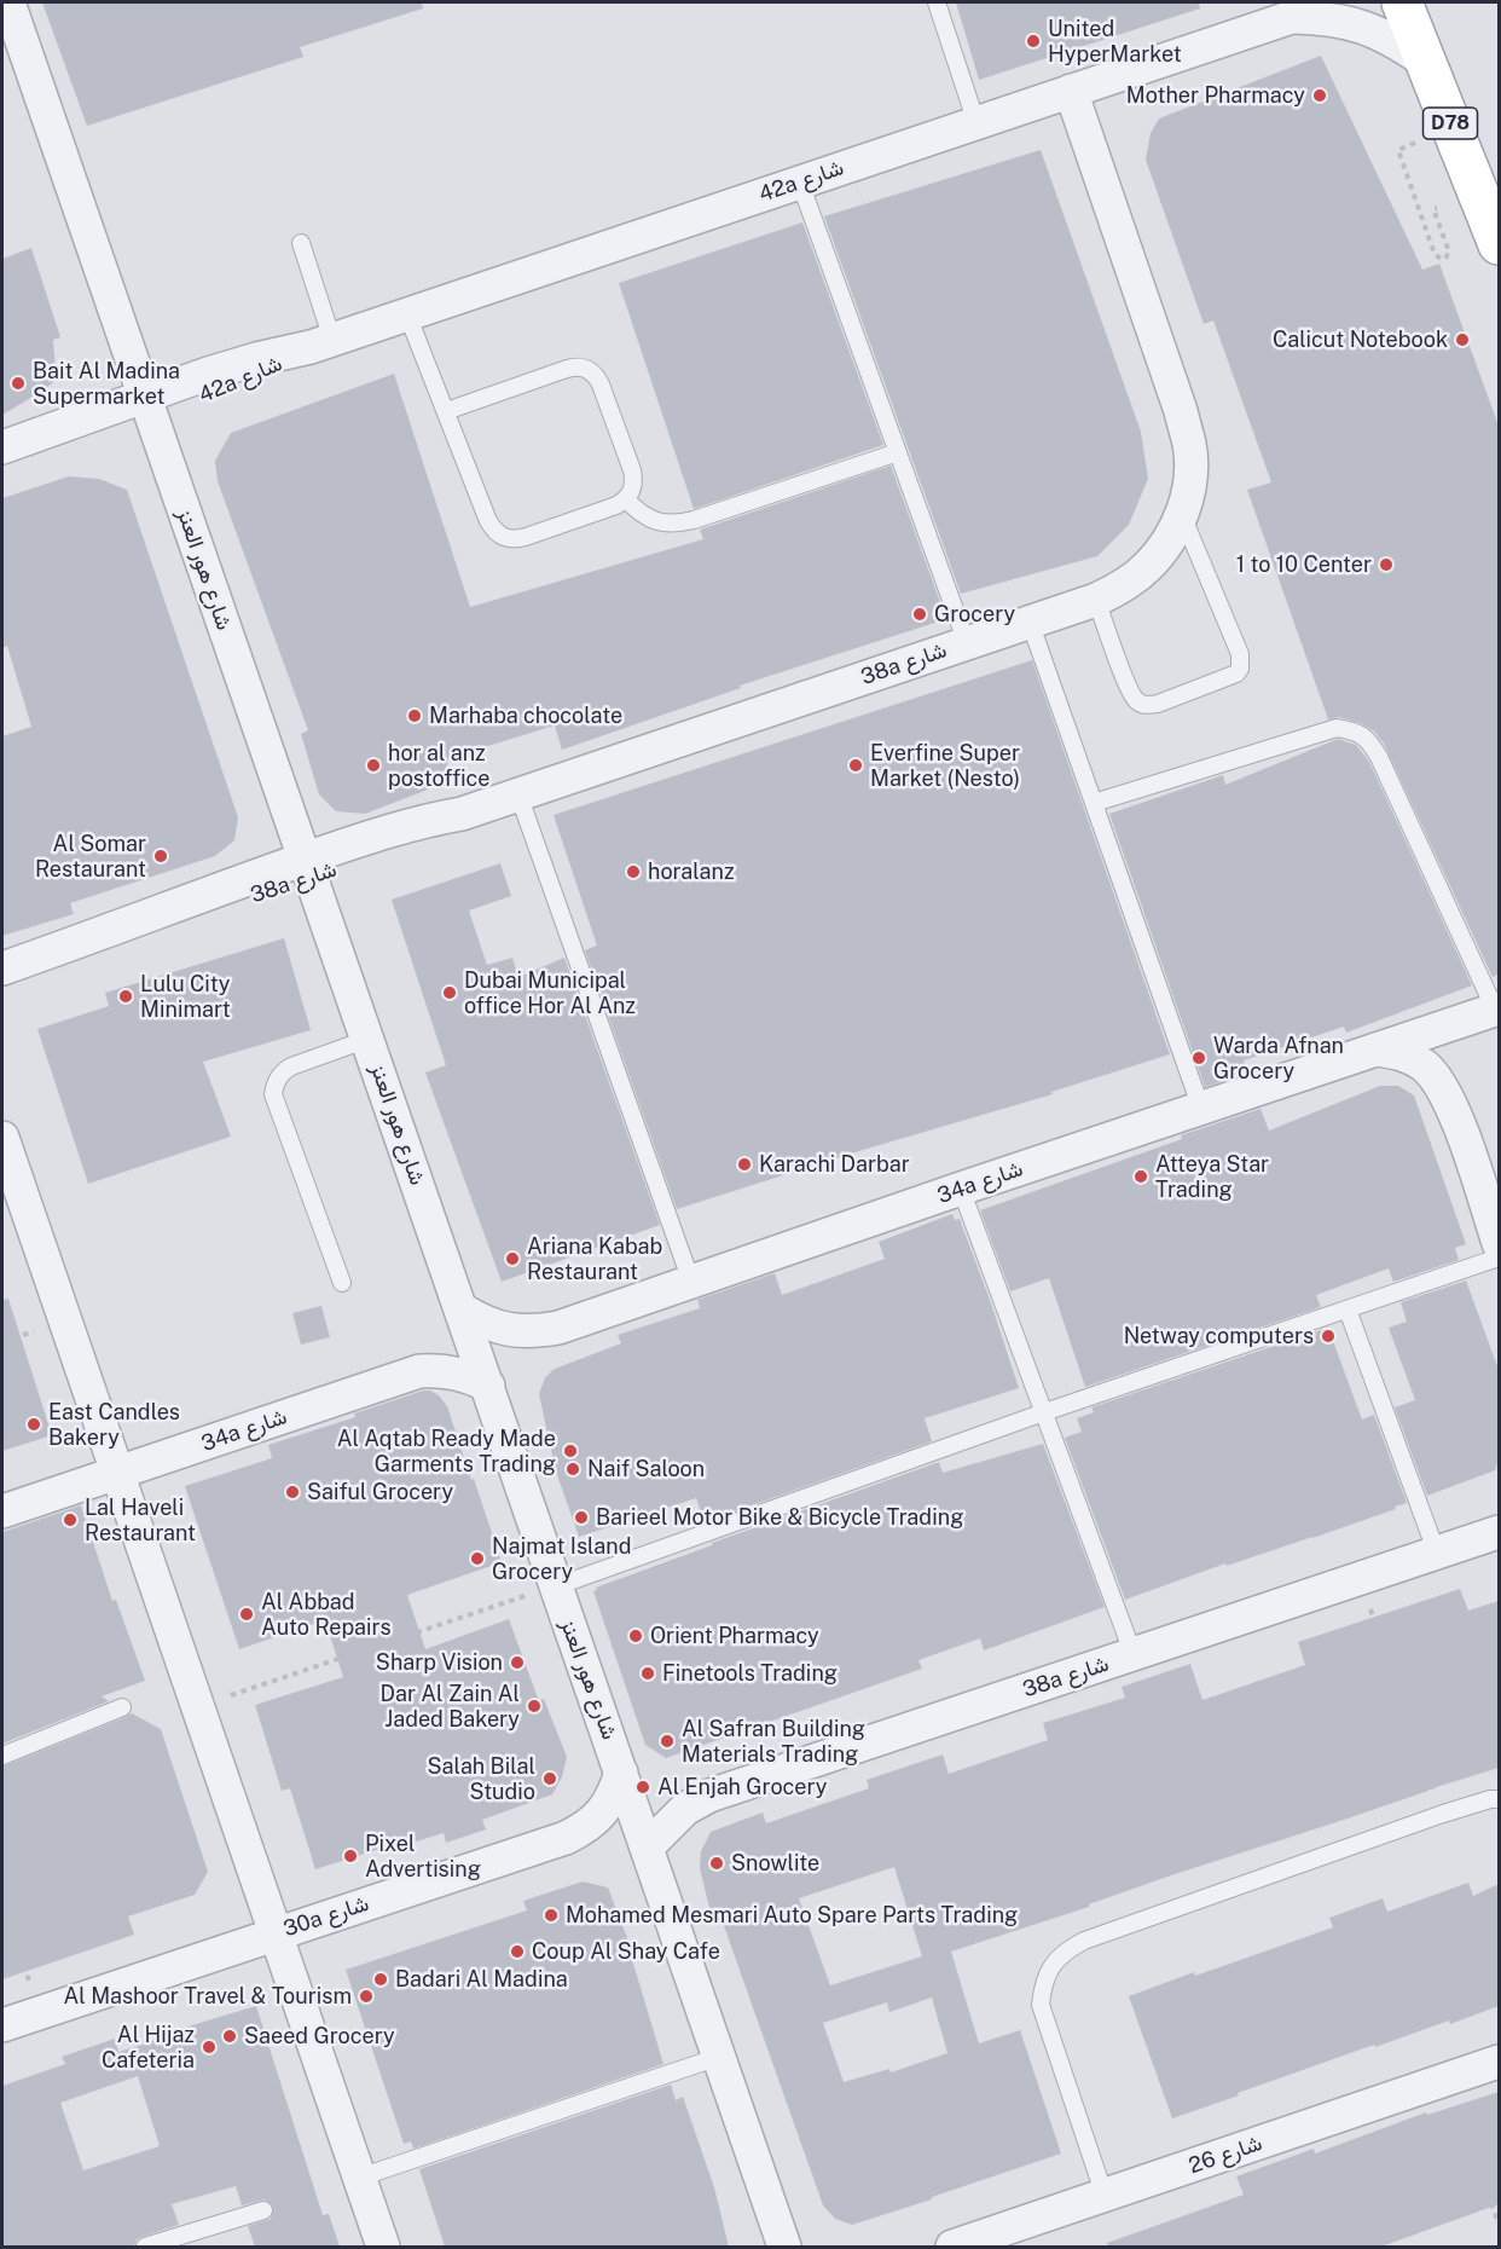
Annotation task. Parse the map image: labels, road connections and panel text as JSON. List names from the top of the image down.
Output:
{
  "streets": {
    "main road": ["D78"],
    "street": [
      "42a شارع",
      "شارع هور العنز",
      "38a شارع",
      "34a شارع",
      "30a شارع",
      "شارع 26"
    ]
  },
  "crossings": [
    ["D78", "42a شارع"],
    ["42a شارع", "شارع هور العنز"],
    ["42a شارع", "38a شارع"],
    ["شارع هور العنز", "38a شارع"],
    ["شارع هور العنز", "34a شارع"],
    ["شارع هور العنز", "30a شارع"]
  ],
  "places": [
    "United HyperMarket",
    "Mother Pharmacy",
    "Calicut Notebook",
    "Bait Al Madina Supermarket",
    "1 to 10 Center",
    "Grocery",
    "Marhaba chocolate",
    "hor al anz postoffice",
    "Everfine Super Market (Nesto)",
    "Al Somar Restaurant",
    "horalanz",
    "Dubai Municipal office Hor Al Anz",
    "Lulu City Minimart",
    "Warda Afnan Grocery",
    "Karachi Darbar",
    "Atteya Star Trading",
    "Ariana Kabab Restaurant",
    "Netway computers",
    "East Candles Bakery",
    "Al Aqtab Ready Made Garments Trading",
    "Naif Saloon",
    "Saiful Grocery",
    "Barieel Motor Bike & Bicycle Trading",
    "Lal Haveli Restaurant",
    "Najmat Island Grocery",
    "Al Abbad Auto Repairs",
    "Orient Pharmacy",
    "Sharp Vision",
    "Finetools Trading",
    "Dar Al Zain Al Jaded Bakery",
    "Al Safran Building Materials Trading",
    "Salah Bilal Studio",
    "Al Enjah Grocery",
    "Pixel Advertising",
    "Snowlite",
    "Mohamed Mesmari Auto Spare Parts Trading",
    "Coup Al Shay Cafe",
    "Badari Al Madina",
    "Al Mashoor Travel & Tourism",
    "Saeed Grocery",
    "Al Hijaz Cafeteria"
  ]
}
